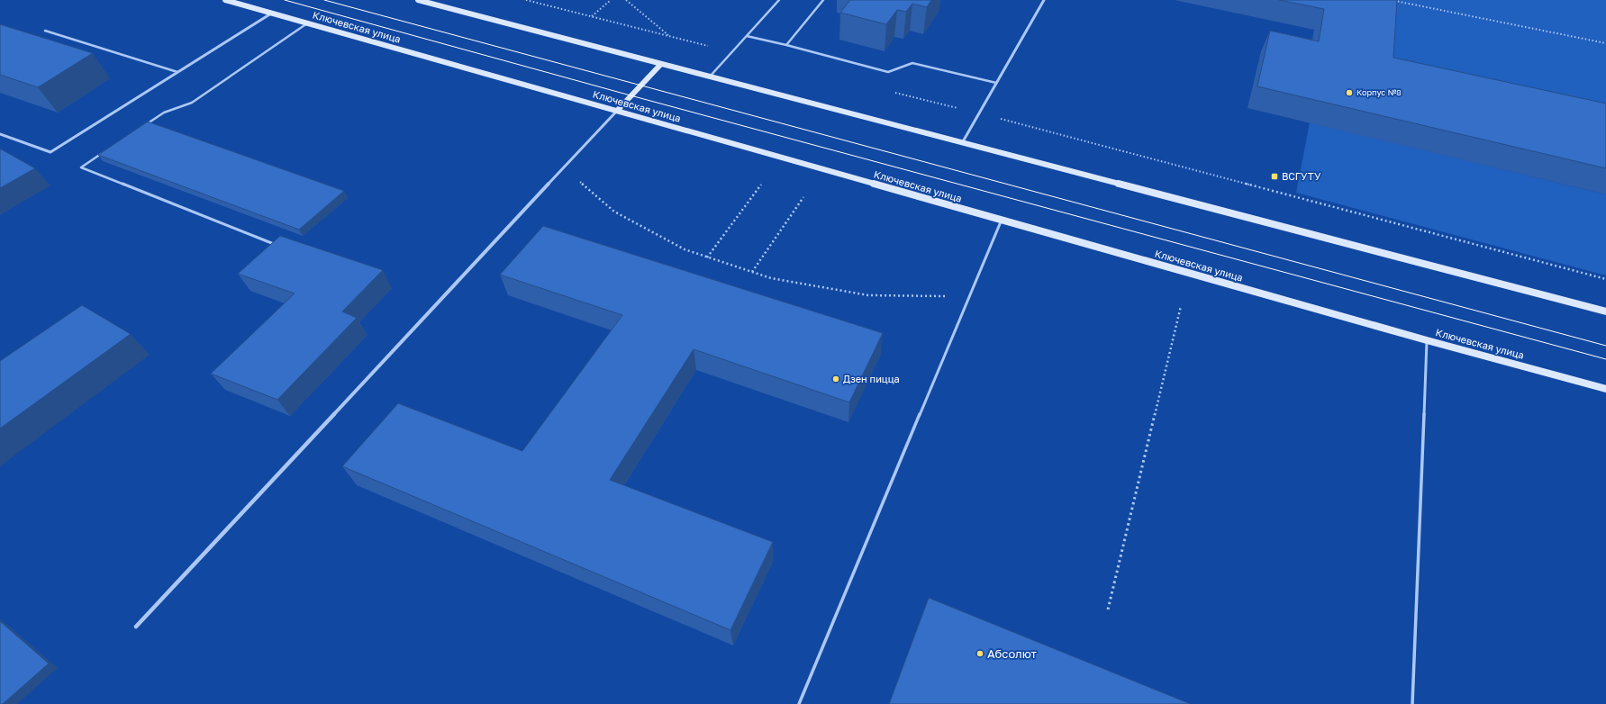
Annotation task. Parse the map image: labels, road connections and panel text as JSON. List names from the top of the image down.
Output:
{
  "streets": {
    "main road": ["Ключевская улица"]
  },
  "places": {
    "other": ["Корпус №8", "Дзен пицца", "Абсолют"],
    "transit": ["ВСГУТУ"]
  }
}
